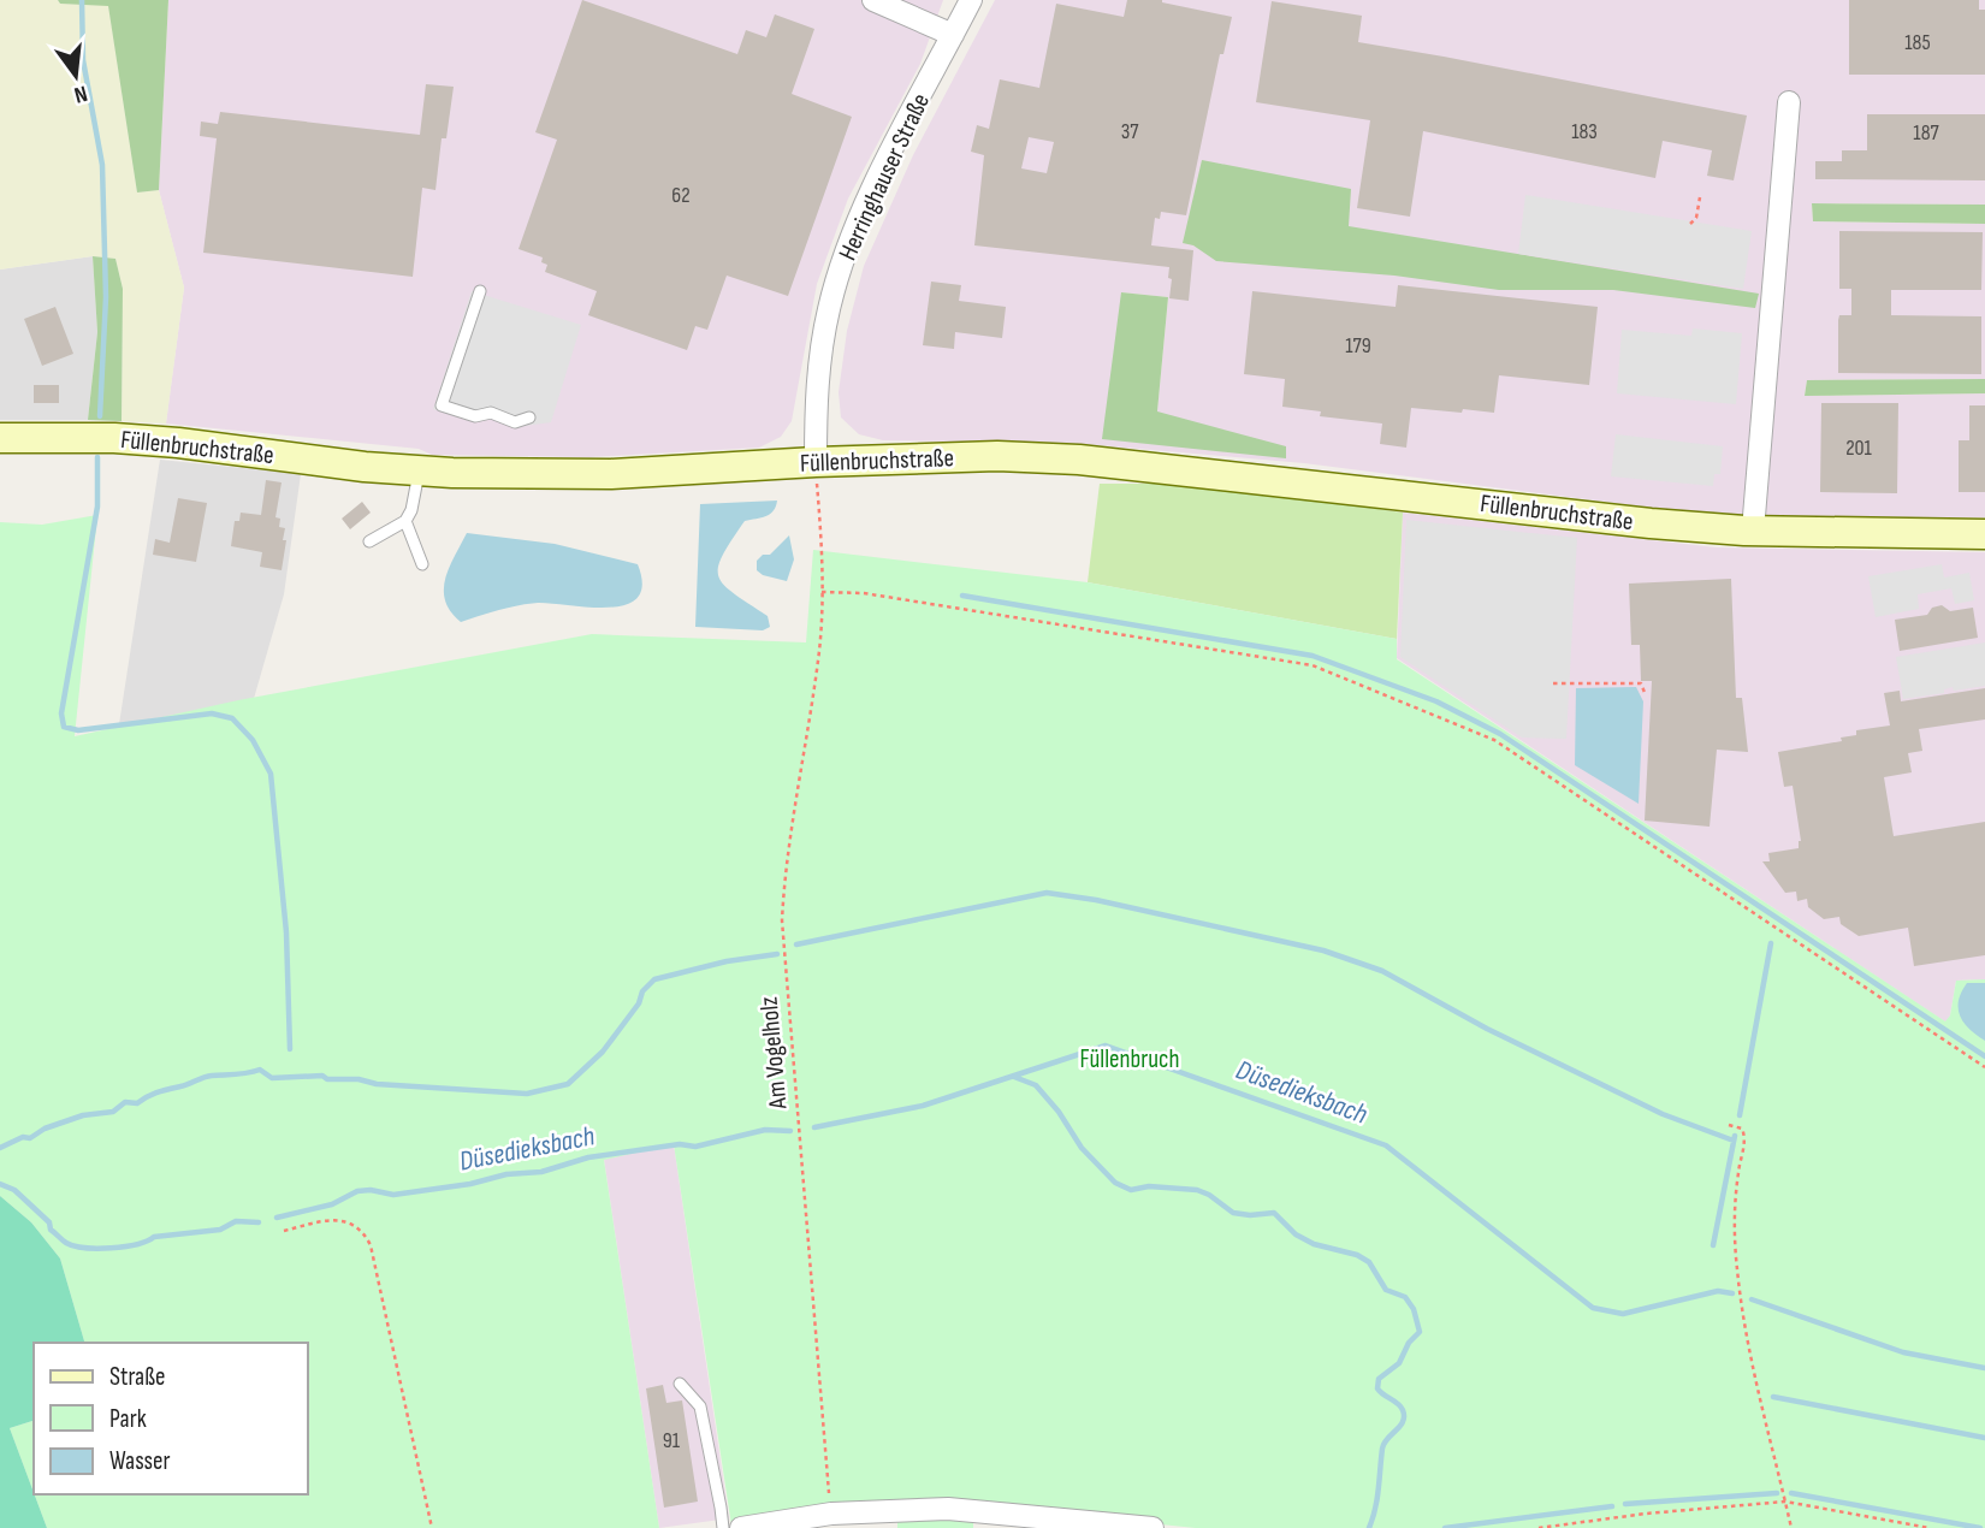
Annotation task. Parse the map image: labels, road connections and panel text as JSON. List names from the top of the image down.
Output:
{
  "streets": {
    "street": ["Herringhauser Straße", "Füllenbruchstraße"],
    "path": ["Am Vogelholz"]
  },
  "crossings": [
    ["Herringhauser Straße", "Füllenbruchstraße"],
    ["Herringhauser Straße", "Am Vogelholz"],
    ["Füllenbruchstraße", "Am Vogelholz"]
  ],
  "water": ["Düsedieksbach"],
  "parks": ["Füllenbruch"],
  "house_numbers": [
    "185",
    "37",
    "183",
    "187",
    "62",
    "179",
    "201",
    "91"
  ],
  "legend": ["Straße", "Park", "Wasser"],
  "north": "bottom"
}
